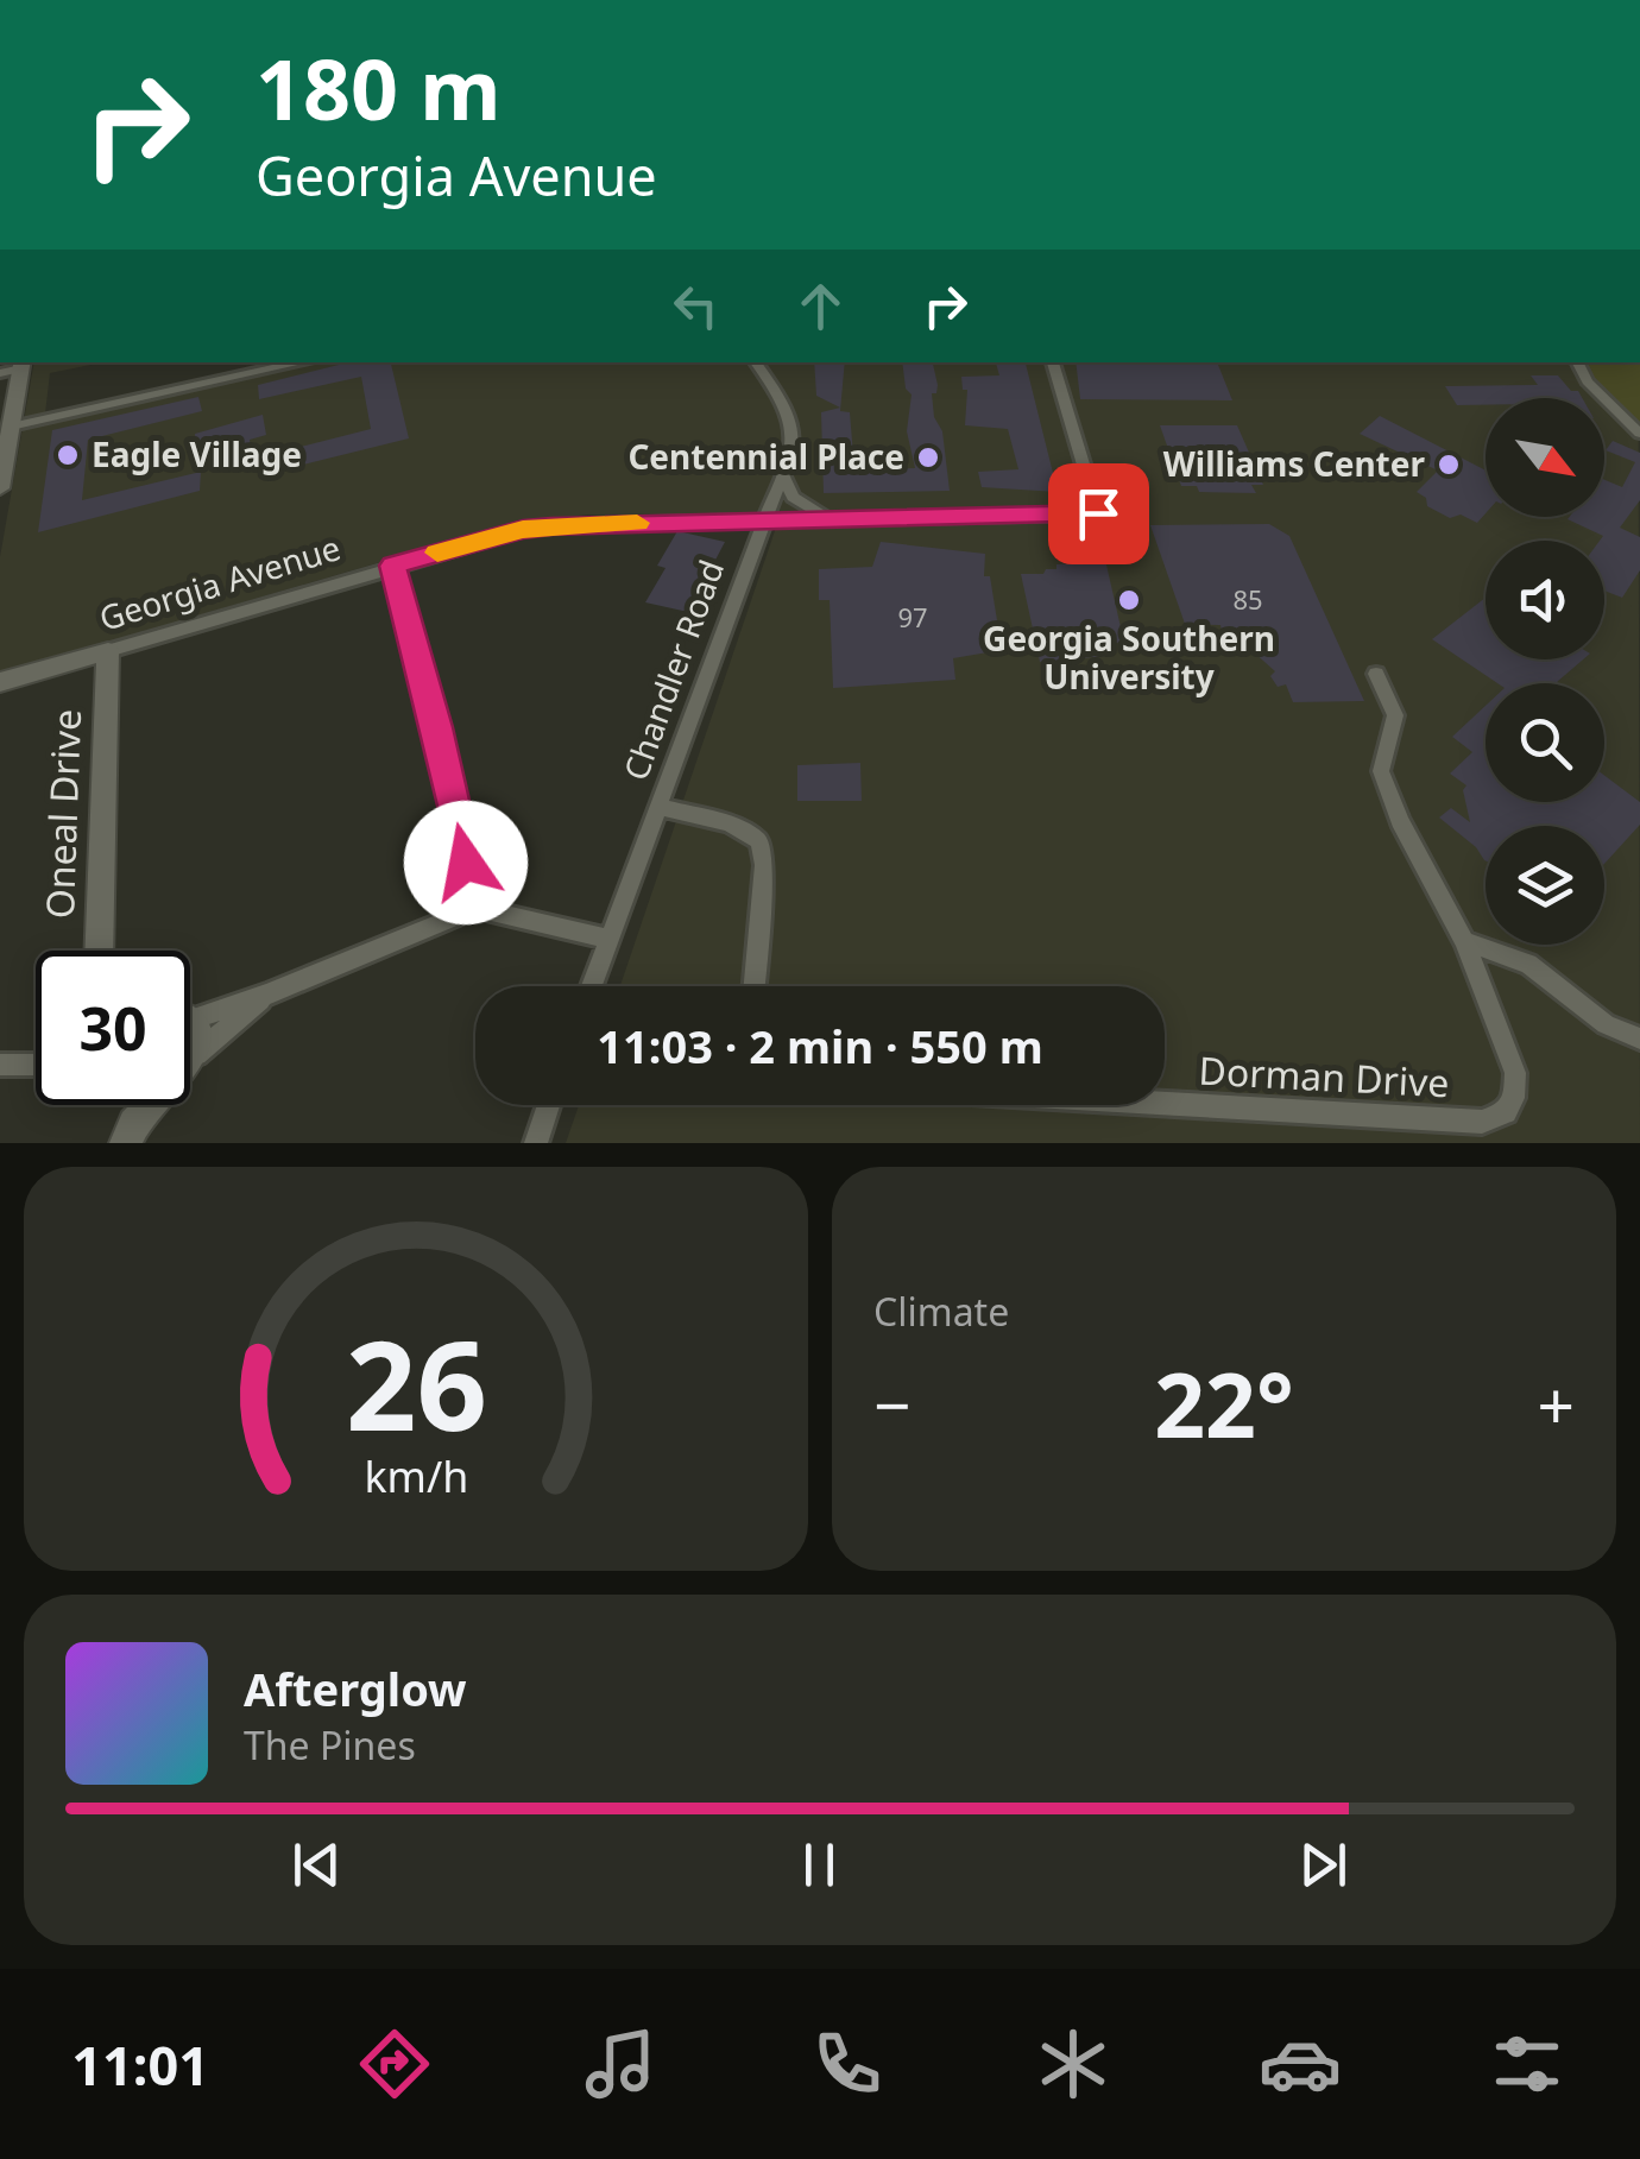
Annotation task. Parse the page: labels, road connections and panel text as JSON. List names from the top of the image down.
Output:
{
  "streets": {
    "street": [
      "Georgia Avenue",
      "Chandler Road",
      "Oneal Drive",
      "Dorman Drive"
    ]
  },
  "crossings": [
    ["Georgia Avenue", "Chandler Road"],
    ["Georgia Avenue", "Oneal Drive"]
  ],
  "places": [
    "Eagle Village",
    "Centennial Place",
    "Williams Center",
    "Georgia Southern University"
  ],
  "house_numbers": ["85", "97"],
  "north": "bottom right",
  "page": {
    "turn": ["180 m", "Georgia Avenue"],
    "limit": "30",
    "trip": "11:03 · 2 min · 550 m",
    "tile": "Climate",
    "heat": ["−", "22°", "+"],
    "song": ["Afterglow", "The Pines"],
    "tabs": "11:01",
    "gauge": ["26", "km/h"]
  }
}
